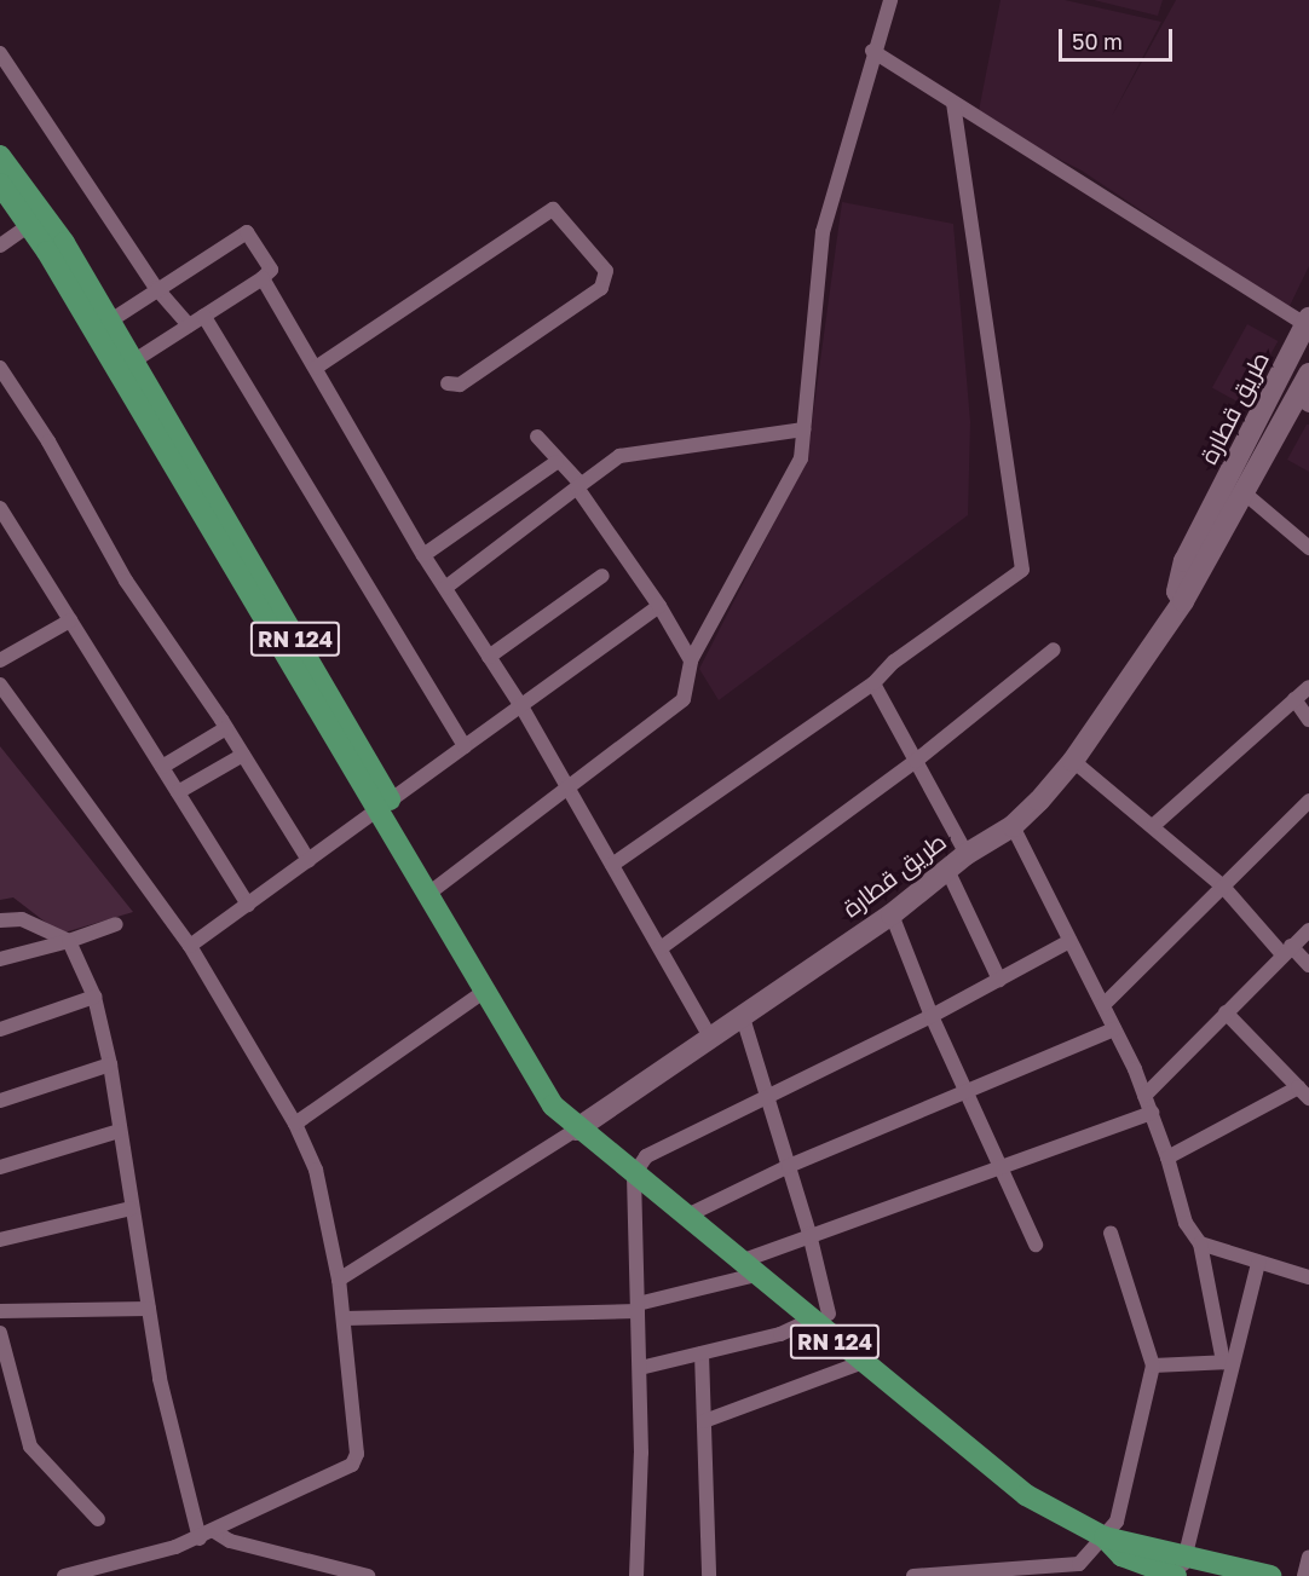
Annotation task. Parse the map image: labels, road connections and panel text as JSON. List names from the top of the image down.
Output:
{
  "streets": {
    "main road": ["طريق قطارة", "RN 124"]
  },
  "crossings": [
    ["طريق قطارة", "RN 124"]
  ],
  "scale_bar": "50 m"
}
